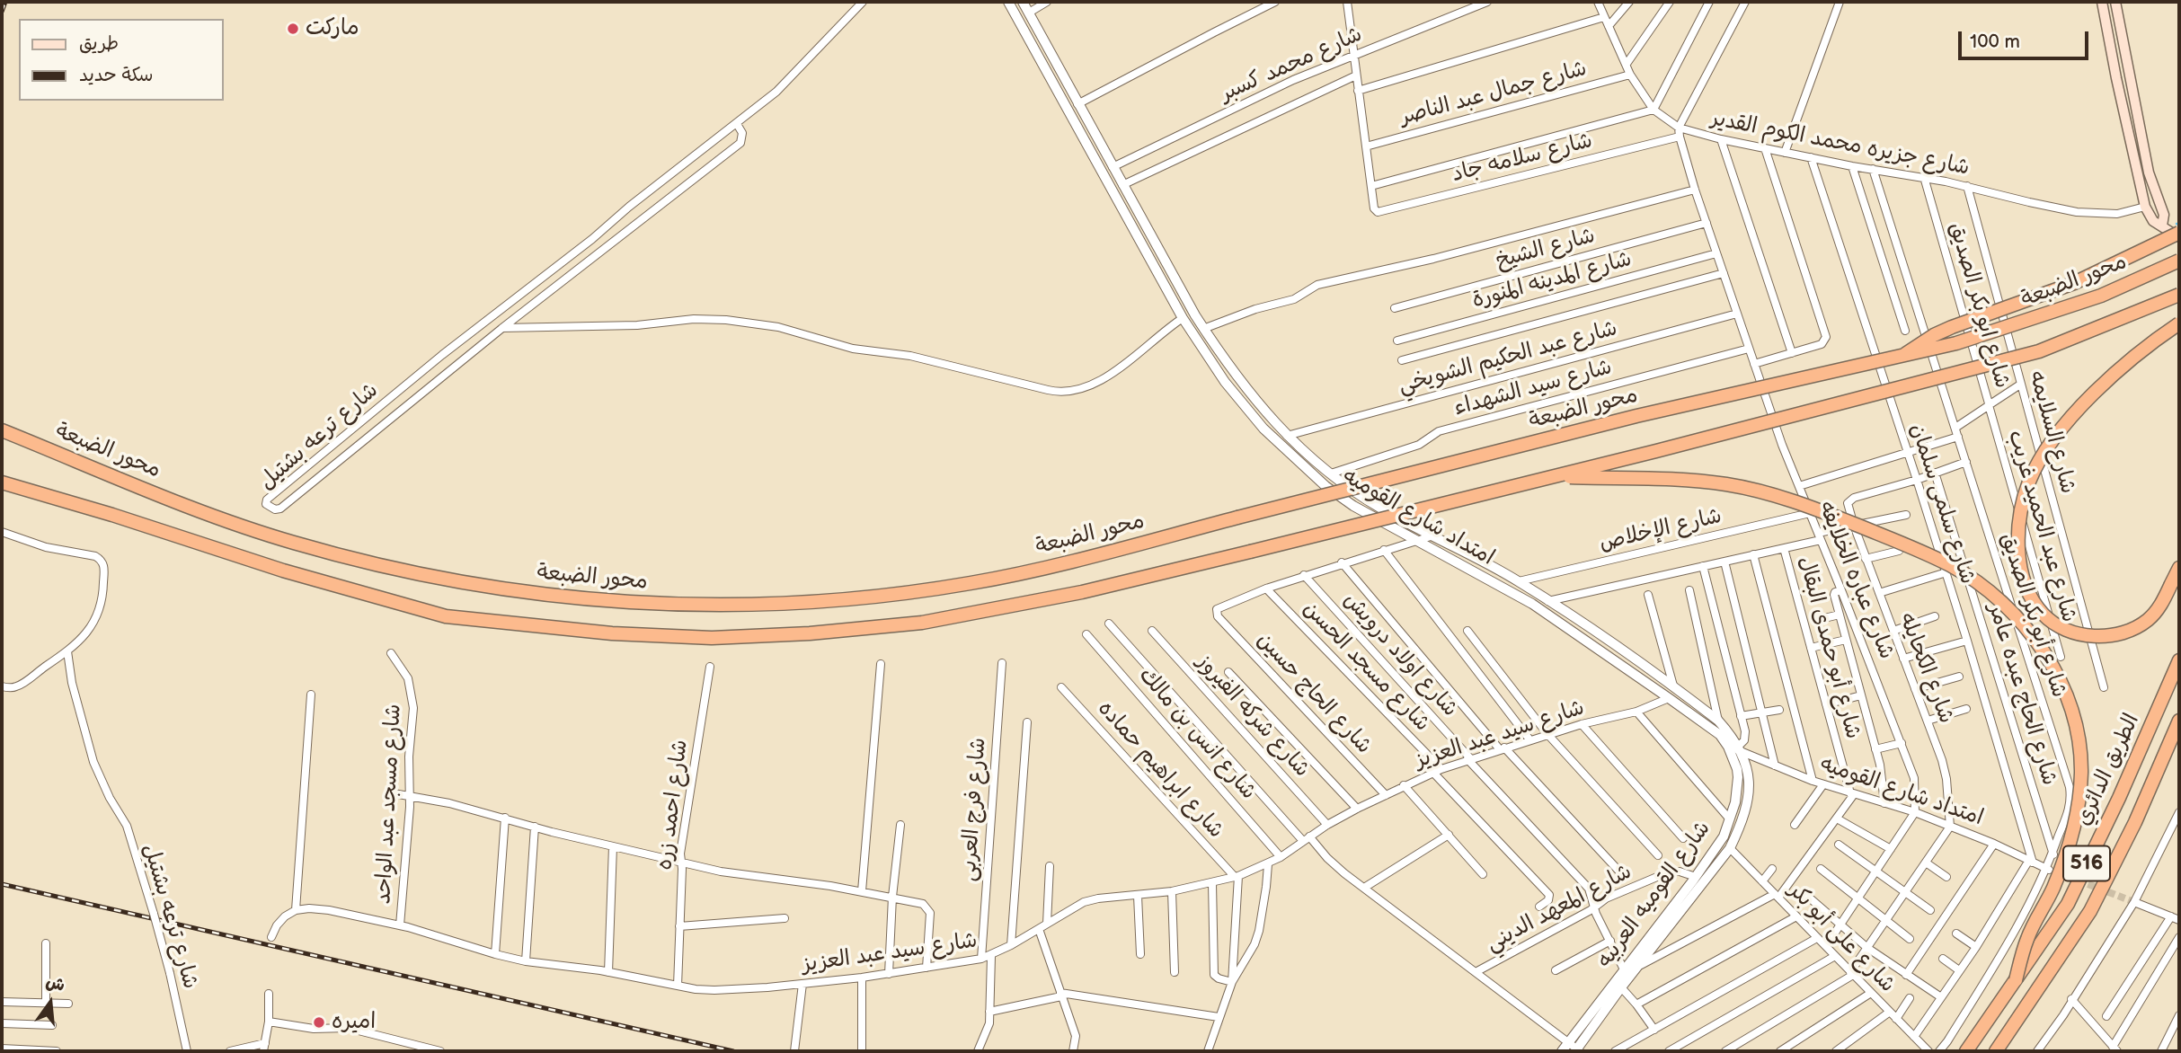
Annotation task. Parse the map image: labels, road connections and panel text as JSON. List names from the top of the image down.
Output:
{
  "streets": {
    "highway": ["محور الضبعة", "الطريق الدائري", "516"],
    "street": [
      "شارع محمد كسبر",
      "شارع جمال عبد الناصر",
      "شارع جزيره محمد الكوم القدير",
      "شارع سلامه جاد",
      "شارع الشيخ",
      "شارع المدينه المنورة",
      "شارع ابو بكر الصديق",
      "شارع عبد الحكيم الشويخي",
      "شارع سيد الشهداء",
      "شارع السلايمه",
      "شارع ترعه بشتيل",
      "شارع سلمى سلمان",
      "امتداد شارع القوميه",
      "شارع عبد الحميد غريب",
      "شارع الإخلاص",
      "شارع عباره الخلايفه",
      "شارع أبو بكر الصديق",
      "شارع أبو حمدى البقال",
      "شارع اولاد درويش",
      "شارع مسجد الحسن",
      "شارع الكحايله",
      "شارع الحاج حسين",
      "شارع الحاج عبده عامر",
      "شارع شركه الفيروز",
      "شارع انس بن مالك",
      "شارع سيد عبد العزيز",
      "شارع ابراهيم حماده",
      "شارع مسجد عبد الواحد",
      "شارع احمد زره",
      "شارع فرج العربى",
      "شارع القوميه العربيه",
      "شارع المعهد الديني",
      "شارع على أبو بكر"
    ]
  },
  "crossings": [
    ["شارع محمد كسبر", "امتداد شارع القوميه"],
    ["شارع جمال عبد الناصر", "شارع جزيره محمد الكوم القدير"],
    ["شارع جزيره محمد الكوم القدير", "شارع ابو بكر الصديق"],
    ["شارع جزيره محمد الكوم القدير", "شارع السلايمه"],
    ["شارع جزيره محمد الكوم القدير", "شارع سلمى سلمان"],
    ["شارع جزيره محمد الكوم القدير", "شارع عباره الخلايفه"],
    ["شارع جزيره محمد الكوم القدير", "شارع أبو بكر الصديق"],
    ["شارع سلامه جاد", "شارع عباره الخلايفه"],
    ["شارع الشيخ", "شارع عباره الخلايفه"],
    ["شارع المدينه المنورة", "شارع عباره الخلايفه"],
    ["شارع ابو بكر الصديق", "شارع عبد الحميد غريب"],
    ["شارع ابو بكر الصديق", "شارع أبو بكر الصديق"],
    ["شارع عبد الحكيم الشويخي", "امتداد شارع القوميه"],
    ["شارع عبد الحكيم الشويخي", "شارع عباره الخلايفه"],
    ["شارع سيد الشهداء", "امتداد شارع القوميه"],
    ["شارع سيد الشهداء", "شارع عباره الخلايفه"],
    ["شارع سلمى سلمان", "امتداد شارع القوميه"],
    ["شارع سلمى سلمان", "شارع الكحايله"],
    ["امتداد شارع القوميه", "شارع الإخلاص"],
    ["امتداد شارع القوميه", "شارع عباره الخلايفه"],
    ["امتداد شارع القوميه", "شارع أبو بكر الصديق"],
    ["امتداد شارع القوميه", "شارع أبو حمدى البقال"],
    ["امتداد شارع القوميه", "شارع الكحايله"],
    ["امتداد شارع القوميه", "شارع سيد عبد العزيز"],
    ["امتداد شارع القوميه", "شارع القوميه العربيه"],
    ["شارع الإخلاص", "شارع عباره الخلايفه"],
    ["شارع أبو بكر الصديق", "شارع الحاج عبده عامر"],
    ["شارع اولاد درويش", "شارع سيد عبد العزيز"],
    ["شارع اولاد درويش", "شارع القوميه العربيه"],
    ["شارع اولاد درويش", "شارع المعهد الديني"],
    ["شارع مسجد الحسن", "شارع الحاج حسين"],
    ["شارع مسجد الحسن", "شارع سيد عبد العزيز"],
    ["شارع الحاج حسين", "شارع سيد عبد العزيز"],
    ["شارع شركه الفيروز", "شارع سيد عبد العزيز"],
    ["شارع انس بن مالك", "شارع سيد عبد العزيز"],
    ["شارع سيد عبد العزيز", "شارع ابراهيم حماده"],
    ["شارع سيد عبد العزيز", "شارع مسجد عبد الواحد"],
    ["شارع سيد عبد العزيز", "شارع احمد زره"],
    ["شارع سيد عبد العزيز", "شارع فرج العربى"],
    ["شارع سيد عبد العزيز", "شارع المعهد الديني"],
    ["شارع القوميه العربيه", "شارع المعهد الديني"],
    ["شارع القوميه العربيه", "شارع على أبو بكر"]
  ],
  "places": ["ماركت", "اميره"],
  "legend": ["طريق", "سكة حديد"],
  "scale_bar": "100 m",
  "north": "top"
}
